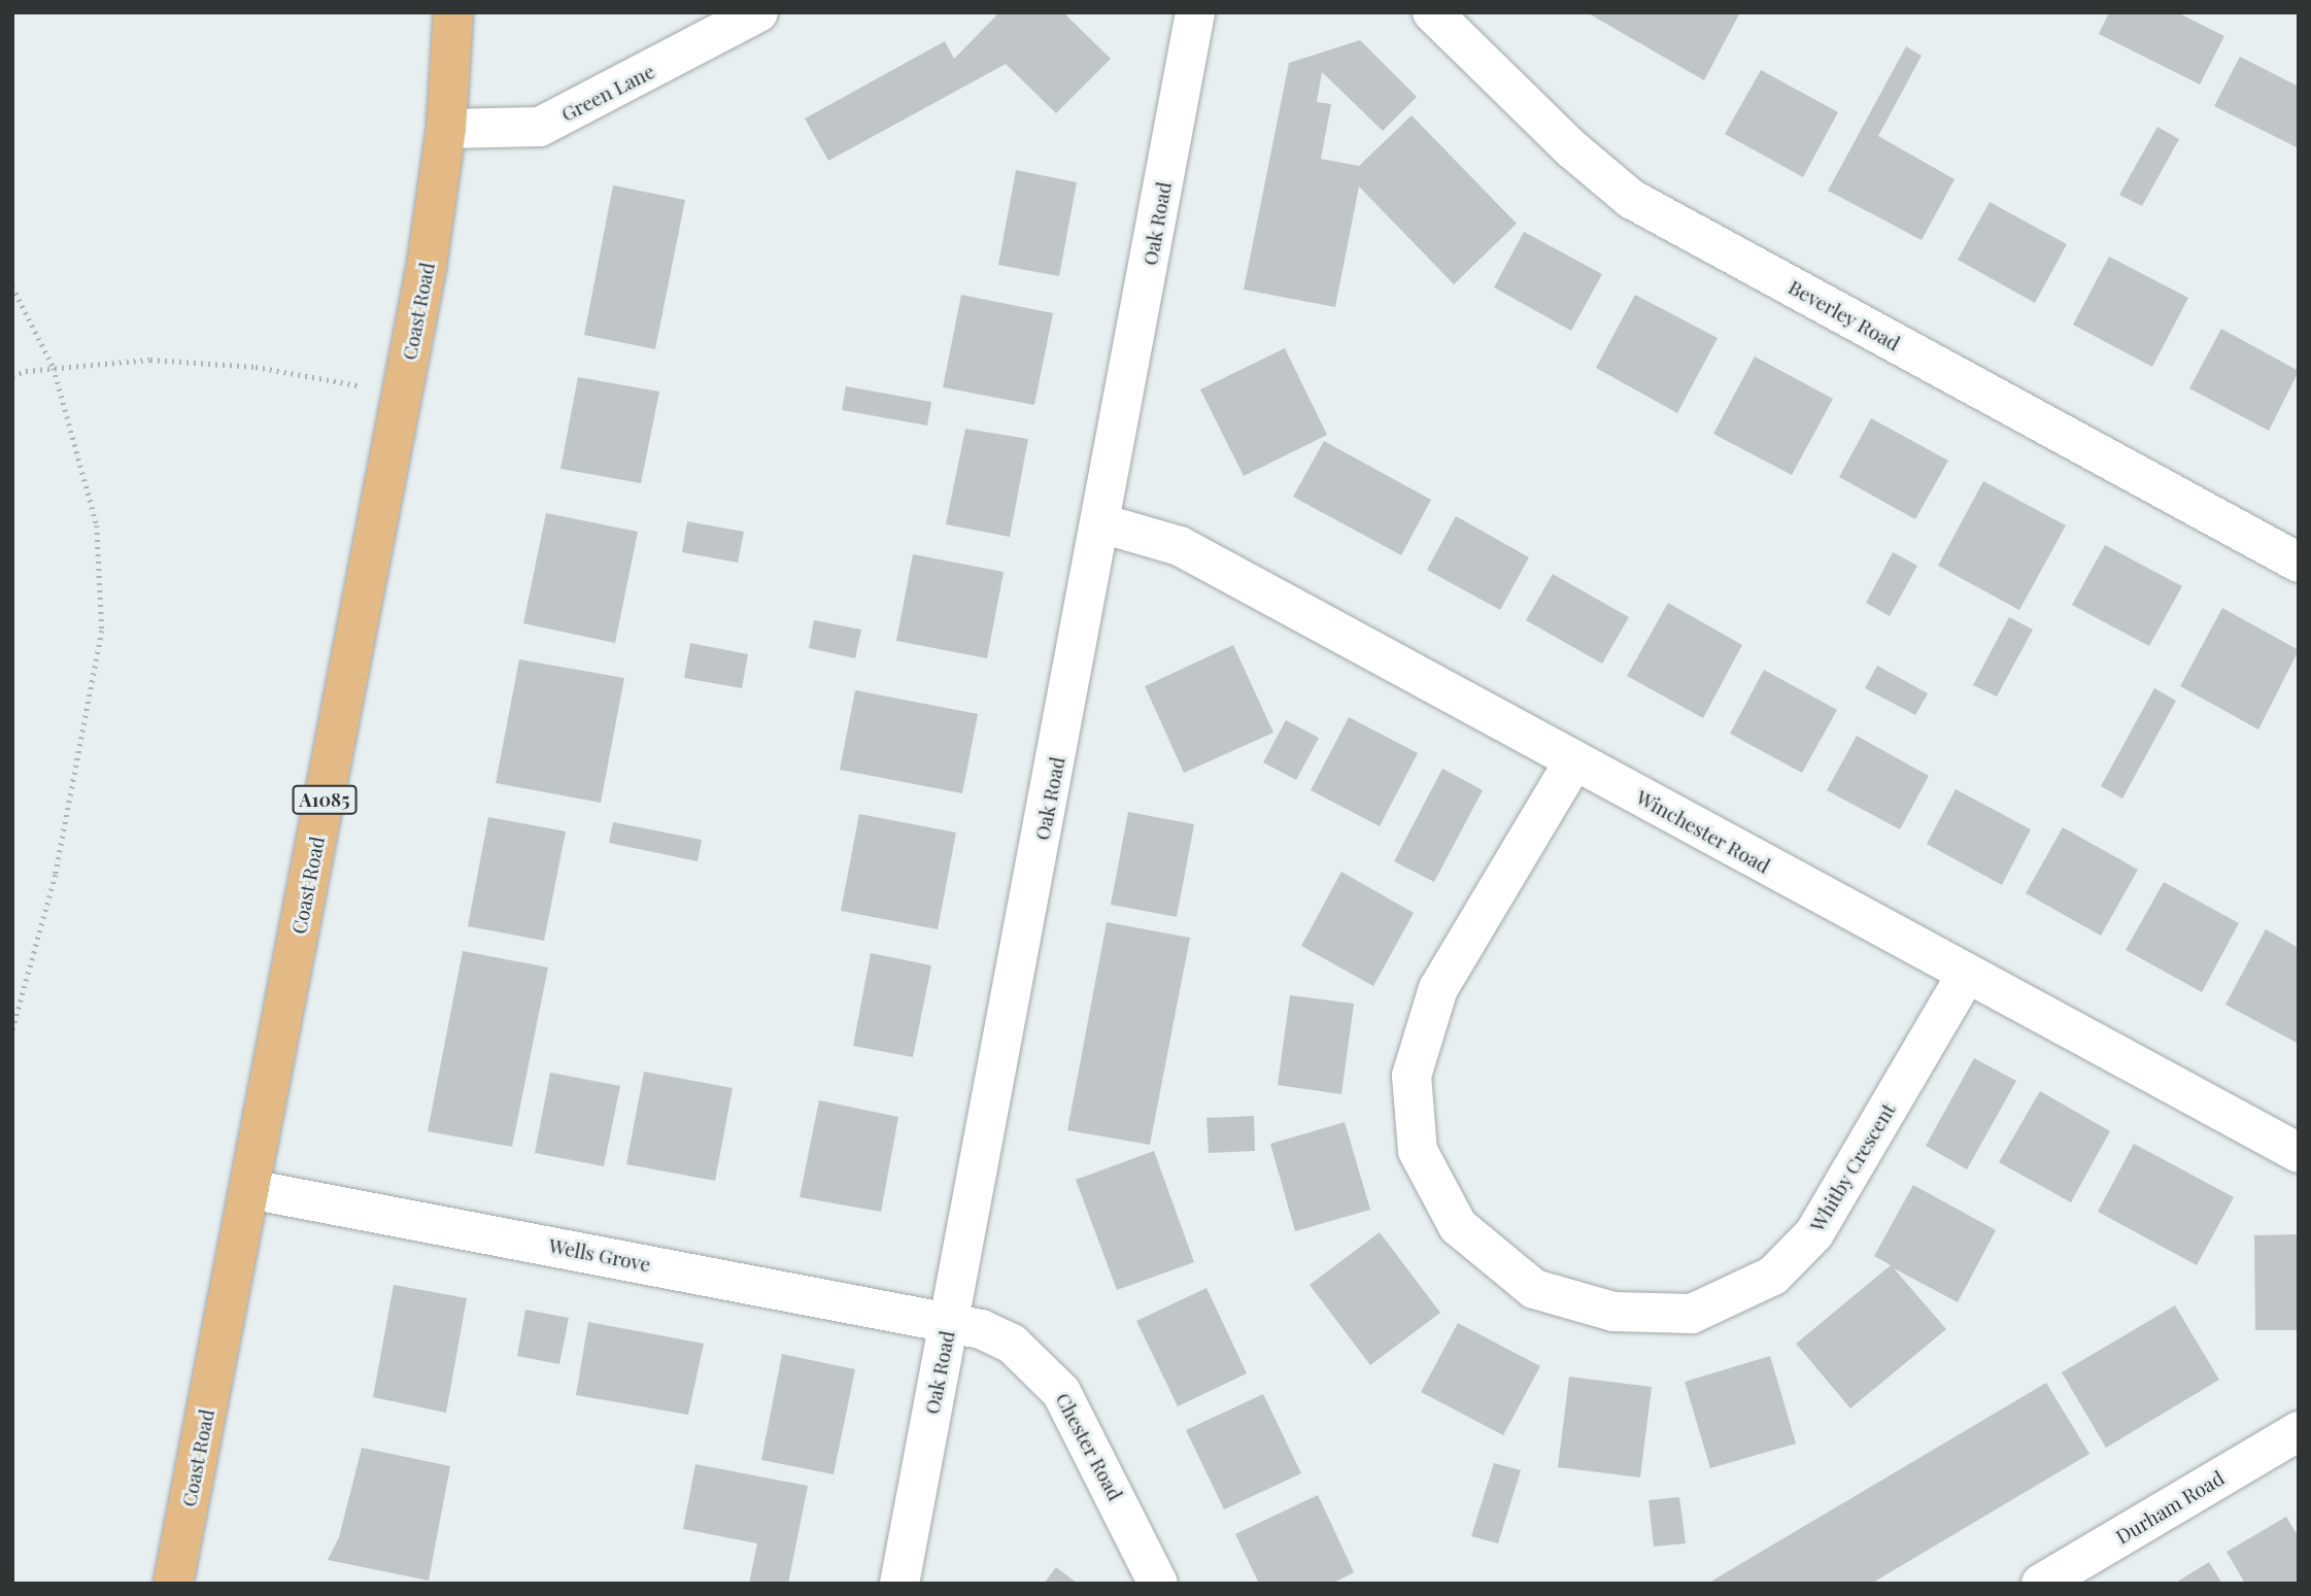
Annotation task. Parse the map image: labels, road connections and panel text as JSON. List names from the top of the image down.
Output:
{
  "streets": {
    "main road": ["Coast Road", "A1085"],
    "street": [
      "Green Lane",
      "Oak Road",
      "Beverley Road",
      "Winchester Road",
      "Whitby Crescent",
      "Wells Grove",
      "Chester Road",
      "Durham Road"
    ]
  },
  "crossings": [
    ["Green Lane", "Coast Road"],
    ["Oak Road", "Winchester Road"],
    ["Oak Road", "Wells Grove"],
    ["Oak Road", "Chester Road"],
    ["Coast Road", "Wells Grove"],
    ["Winchester Road", "Whitby Crescent"],
    ["Wells Grove", "Chester Road"]
  ]
}
